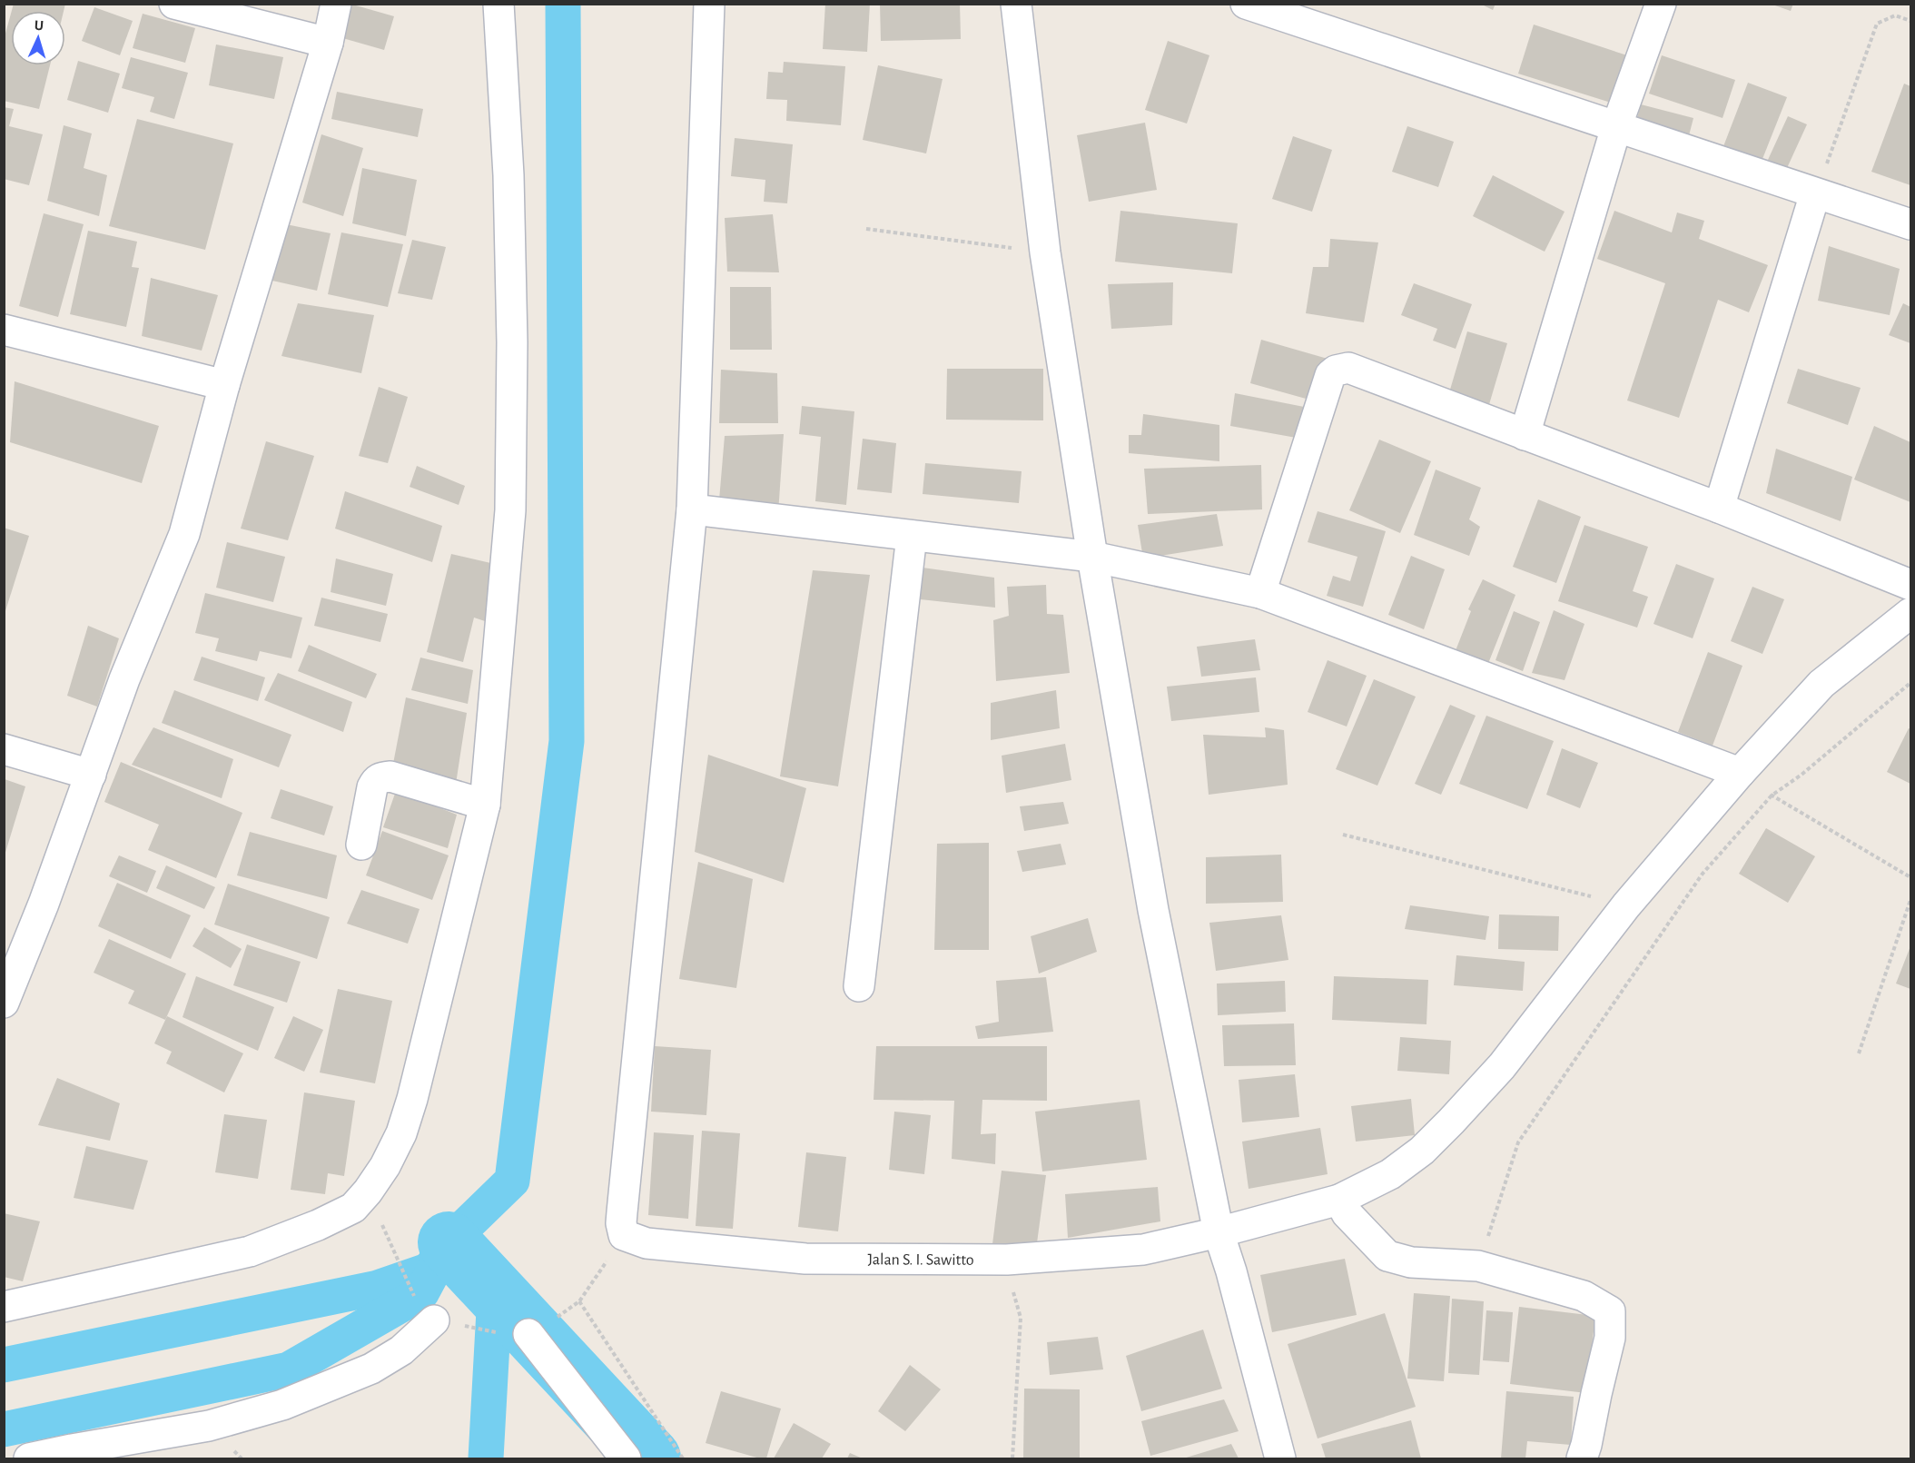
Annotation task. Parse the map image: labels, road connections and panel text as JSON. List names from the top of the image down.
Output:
{
  "streets": {
    "street": ["Jalan S. I. Sawitto"]
  },
  "north": "top"
}
